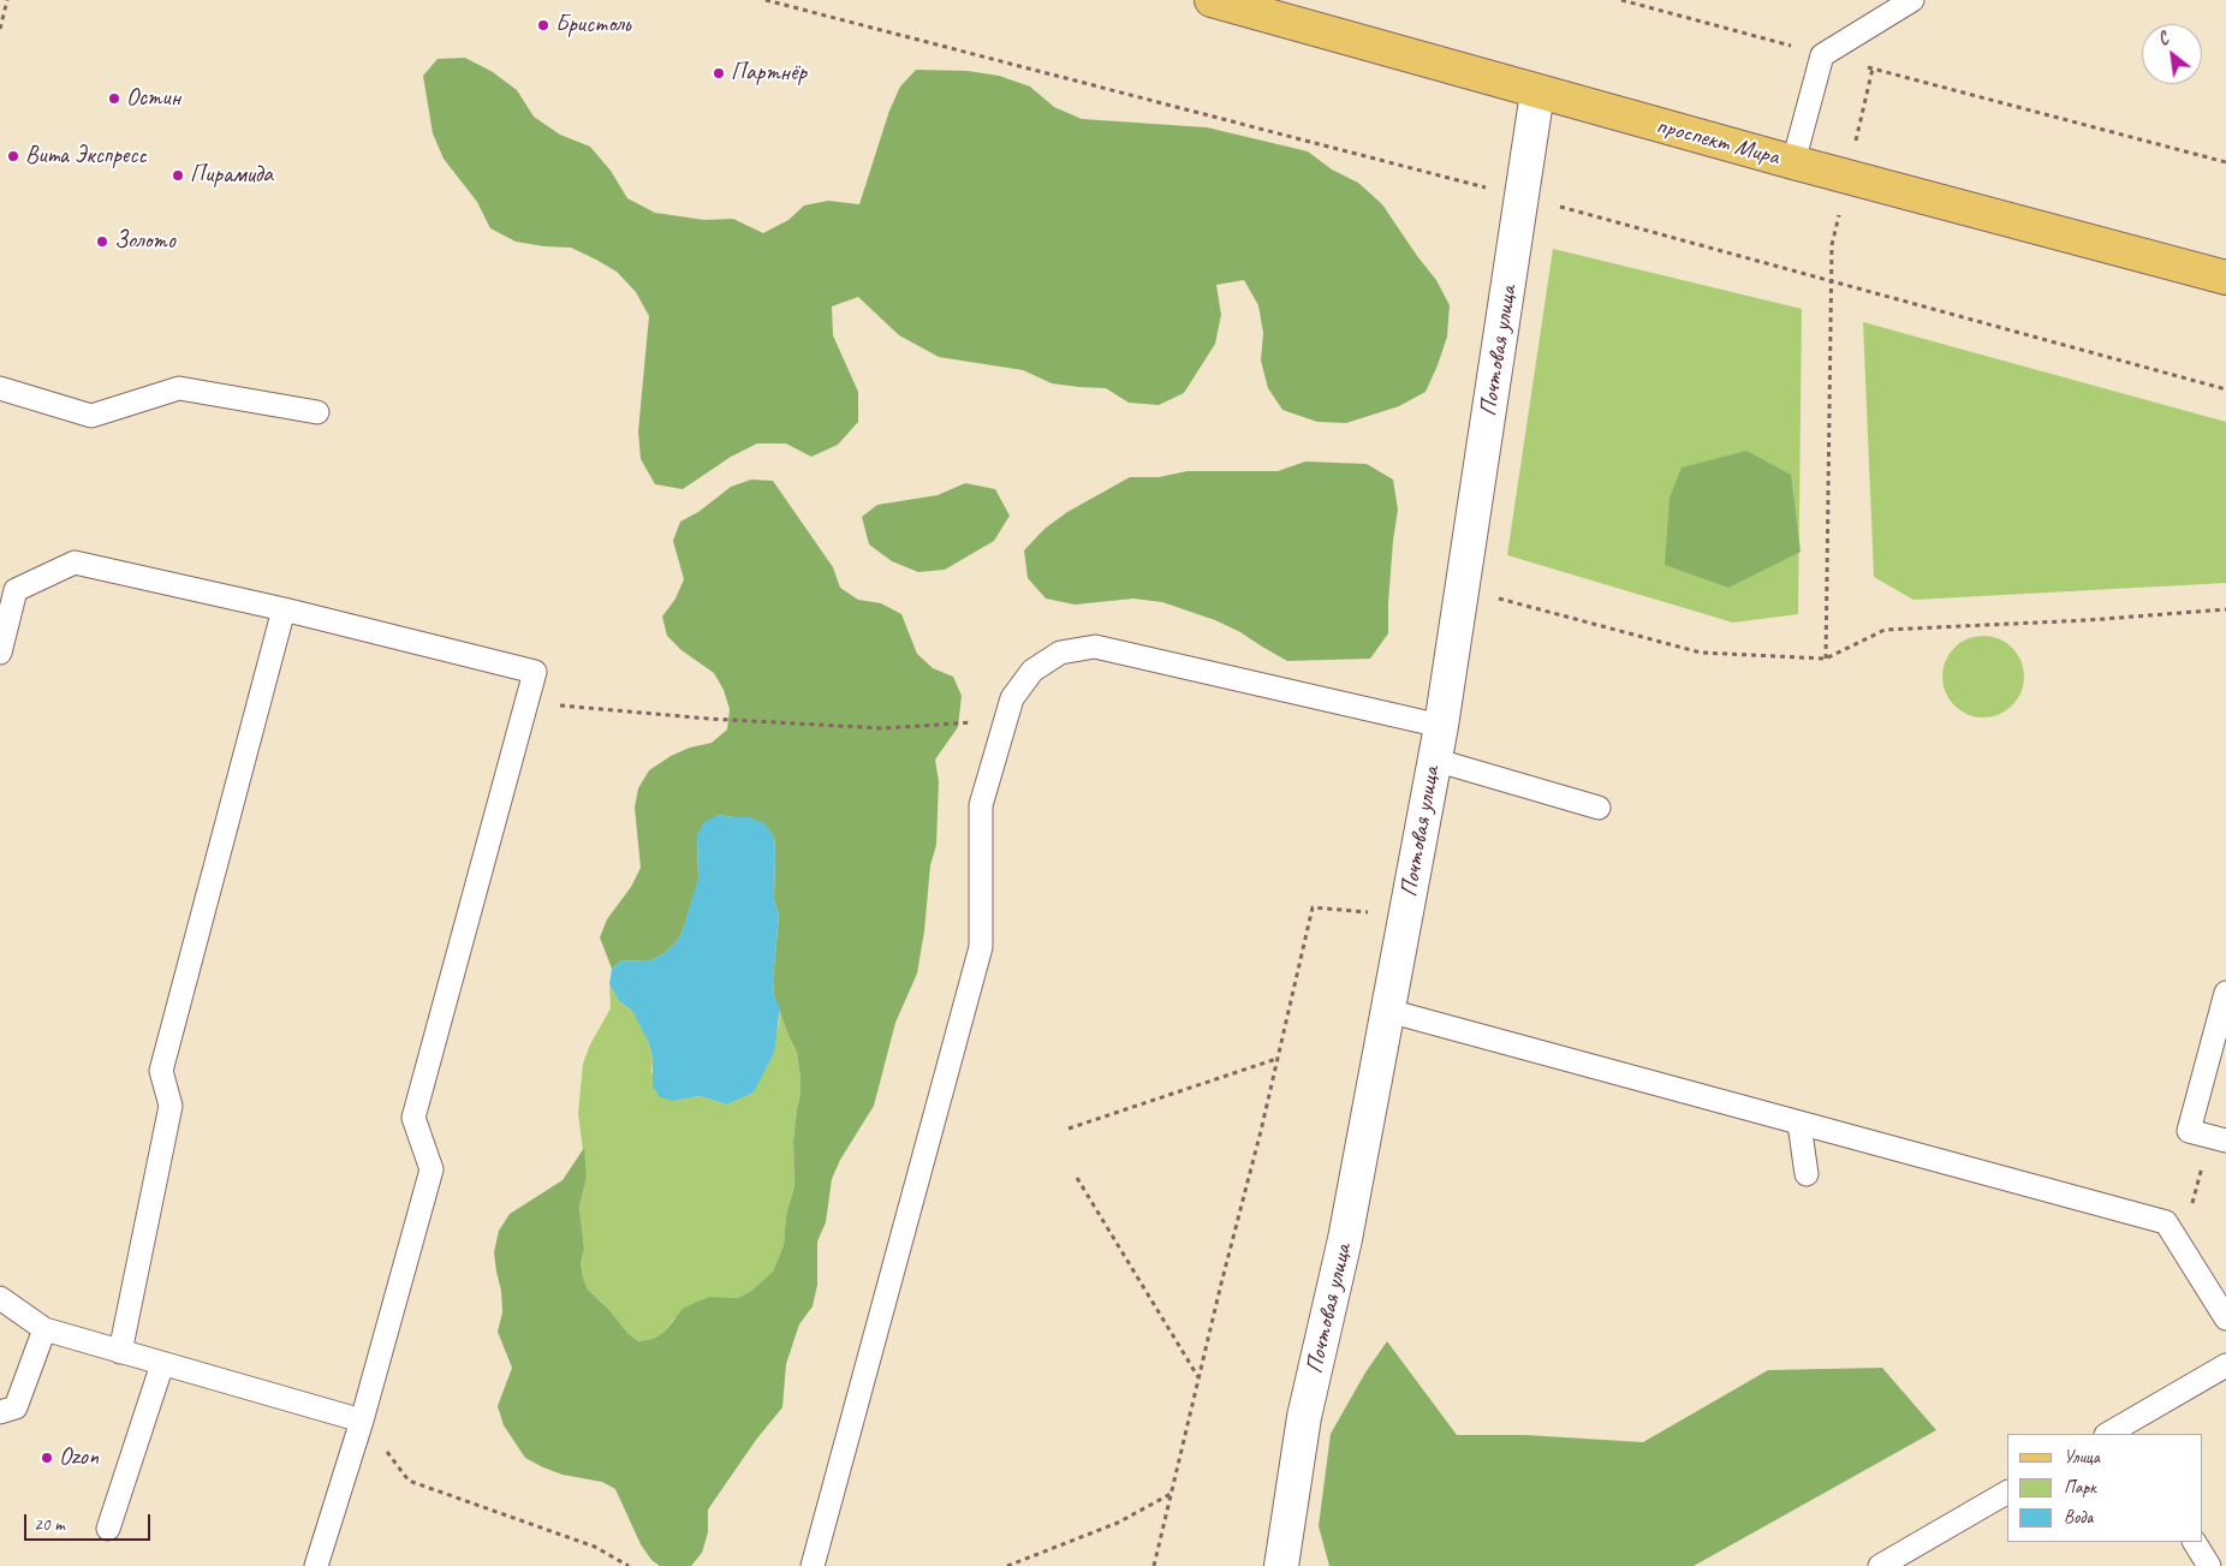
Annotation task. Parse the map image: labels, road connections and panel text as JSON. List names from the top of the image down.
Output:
{
  "streets": {
    "main road": ["проспект Мира"],
    "street": ["Почтовая улица"]
  },
  "crossings": [
    ["проспект Мира", "Почтовая улица"]
  ],
  "places": [
    "Бристоль",
    "Партнёр",
    "Остин",
    "Вита Экспресс",
    "Пирамида",
    "Золото",
    "Ozon"
  ],
  "legend": ["Улица", "Парк", "Вода"],
  "scale_bar": "20 m",
  "north": "top left"
}
